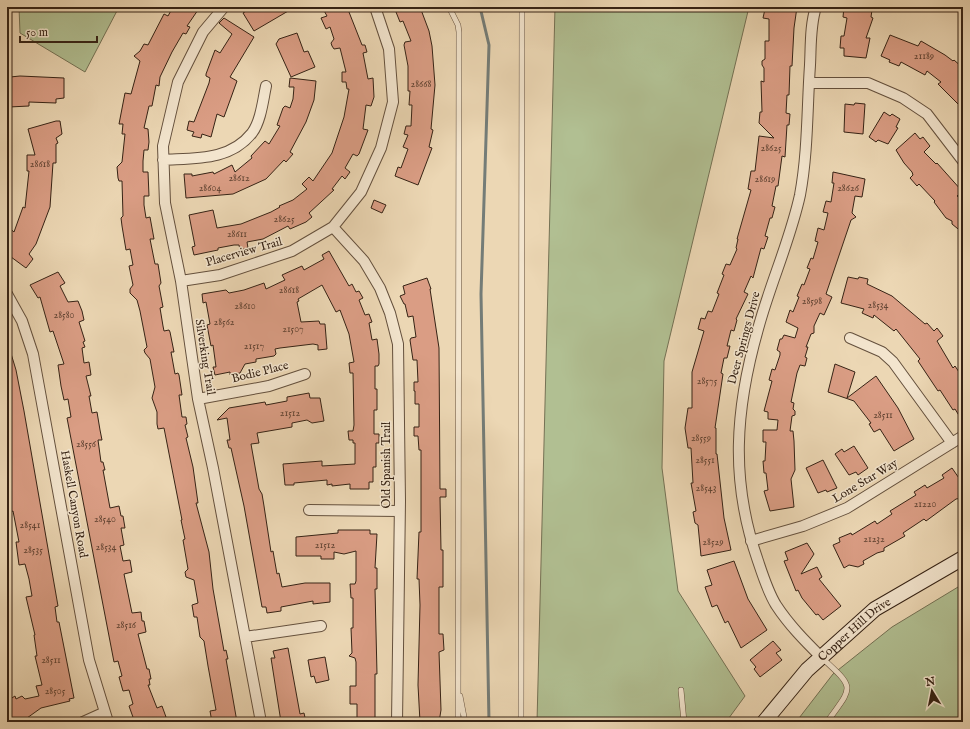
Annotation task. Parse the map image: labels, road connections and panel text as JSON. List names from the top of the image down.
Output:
{
  "streets": {
    "main road": ["Copper Hill Drive"],
    "street": [
      "Placerview Trail",
      "Deer Springs Drive",
      "Silverking Trail",
      "Bodie Place",
      "Old Spanish Trail",
      "Lone Star Way",
      "Haskell Canyon Road"
    ]
  },
  "crossings": [
    ["Placerview Trail", "Silverking Trail"],
    ["Placerview Trail", "Old Spanish Trail"],
    ["Deer Springs Drive", "Lone Star Way"],
    ["Deer Springs Drive", "Copper Hill Drive"],
    ["Silverking Trail", "Bodie Place"]
  ],
  "house_numbers": [
    "21189",
    "28668",
    "28625",
    "28618",
    "28612",
    "28619",
    "28604",
    "28626",
    "28625",
    "28611",
    "28618",
    "28598",
    "28534",
    "28610",
    "28580",
    "28562",
    "21507",
    "21517",
    "28575",
    "21512",
    "28511",
    "28559",
    "28556",
    "28551",
    "28543",
    "21220",
    "28540",
    "28541",
    "21232",
    "28529",
    "21512",
    "28534",
    "28535",
    "28516",
    "28511",
    "28505"
  ],
  "scale_bar": "50 m",
  "north": "top"
}
